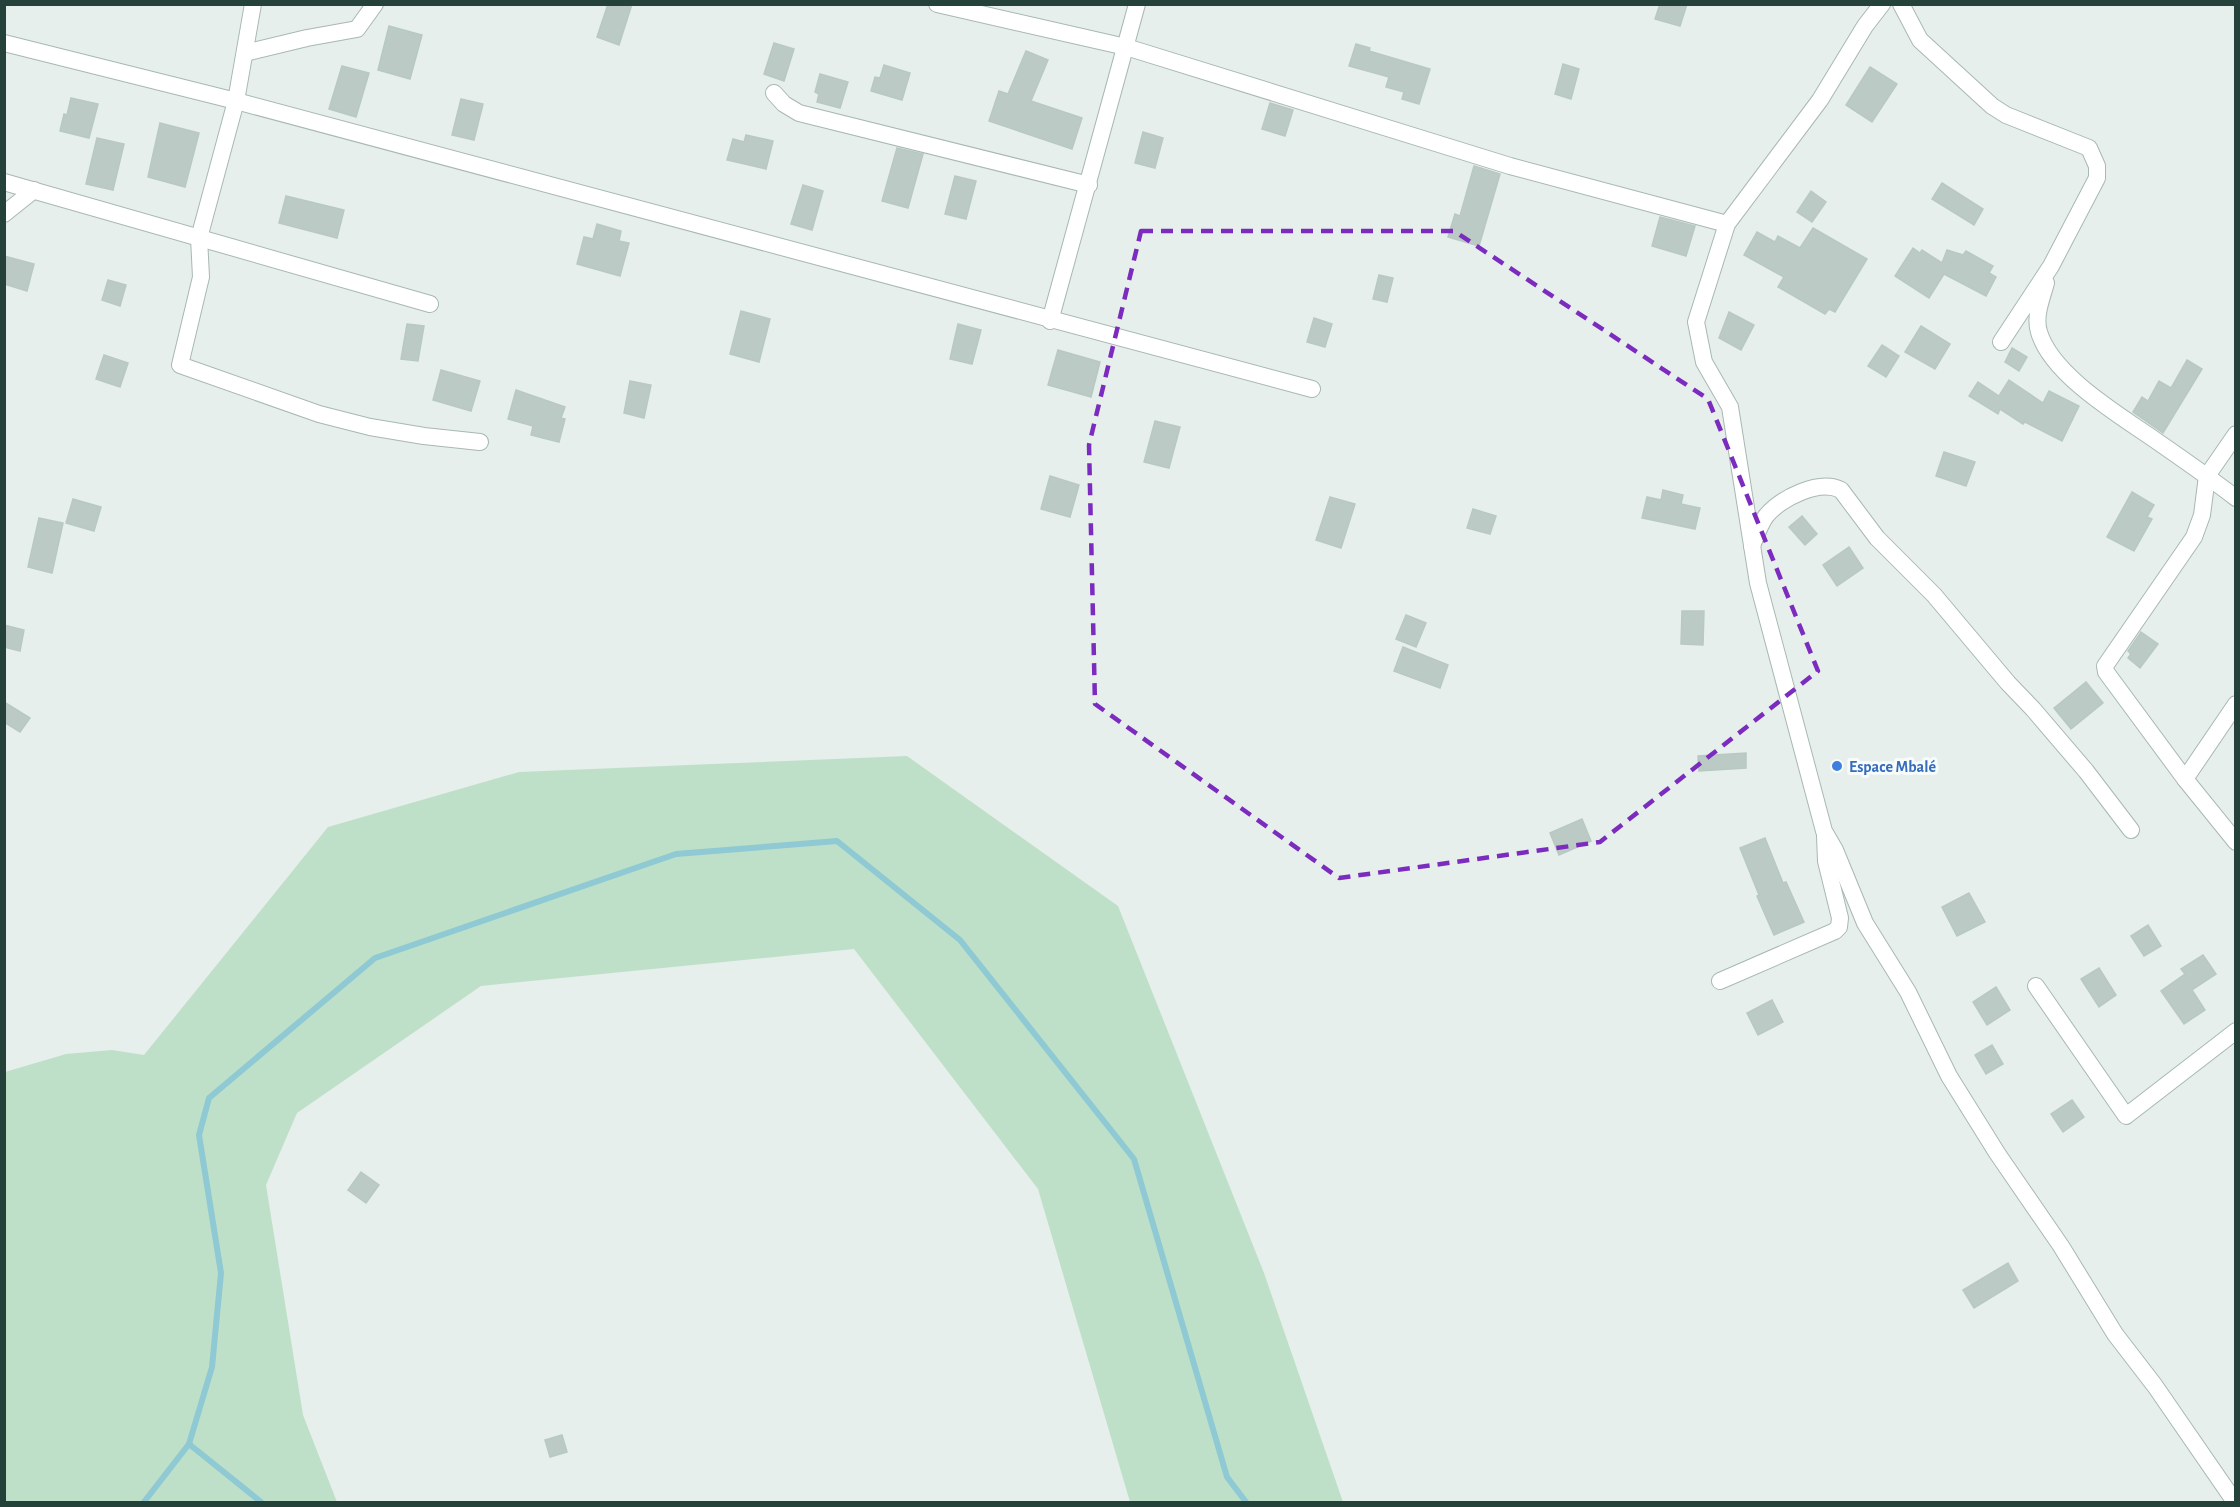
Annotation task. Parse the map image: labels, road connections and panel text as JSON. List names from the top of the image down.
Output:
{
  "places": ["Espace Mbalé"]
}
